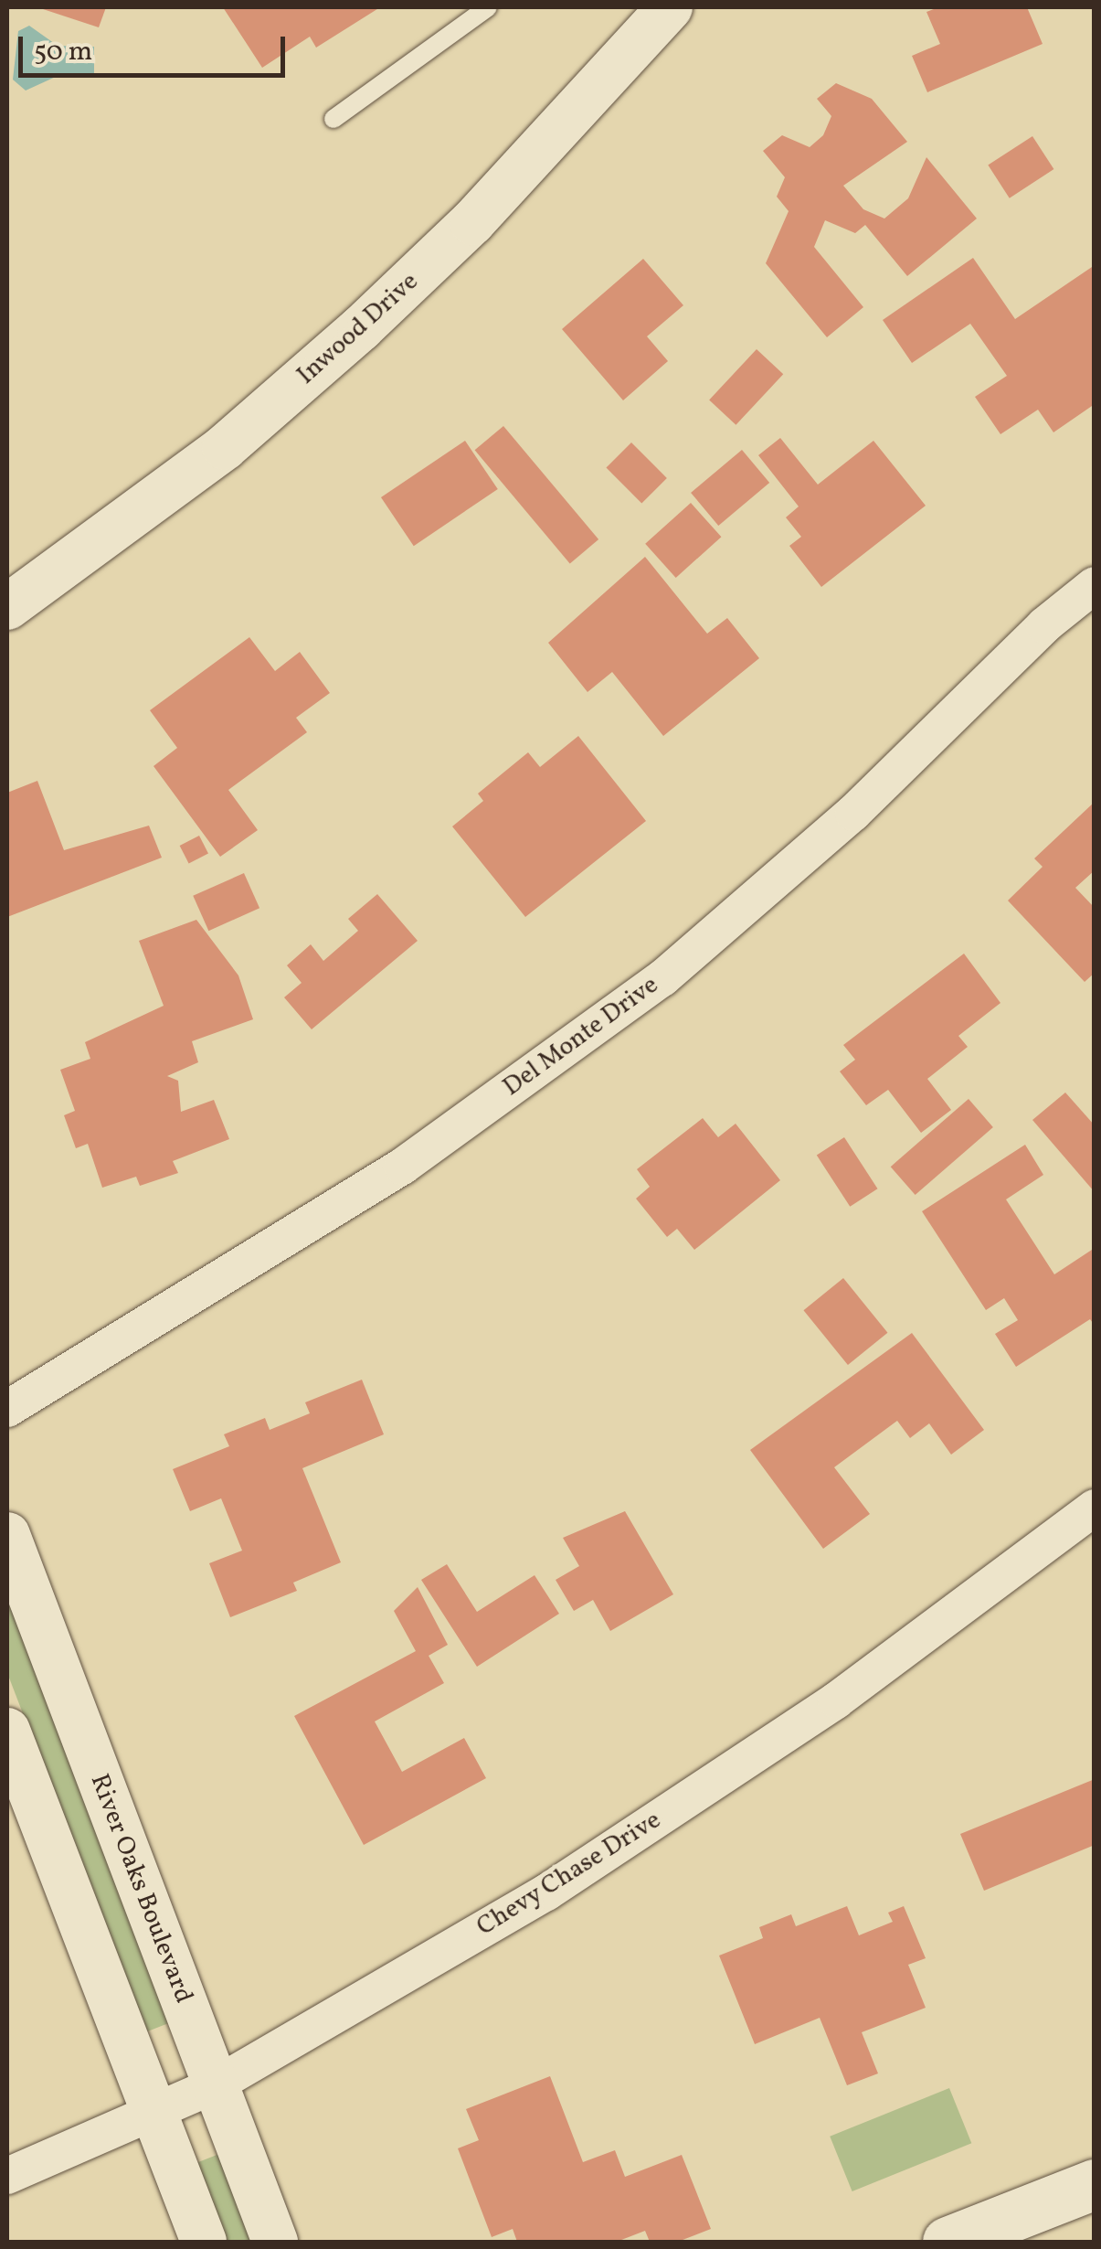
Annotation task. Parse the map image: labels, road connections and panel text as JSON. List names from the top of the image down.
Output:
{
  "streets": {
    "street": [
      "Inwood Drive",
      "Del Monte Drive",
      "Chevy Chase Drive",
      "River Oaks Boulevard"
    ]
  },
  "crossings": [
    ["Chevy Chase Drive", "River Oaks Boulevard"]
  ],
  "scale_bar": "50 m"
}
